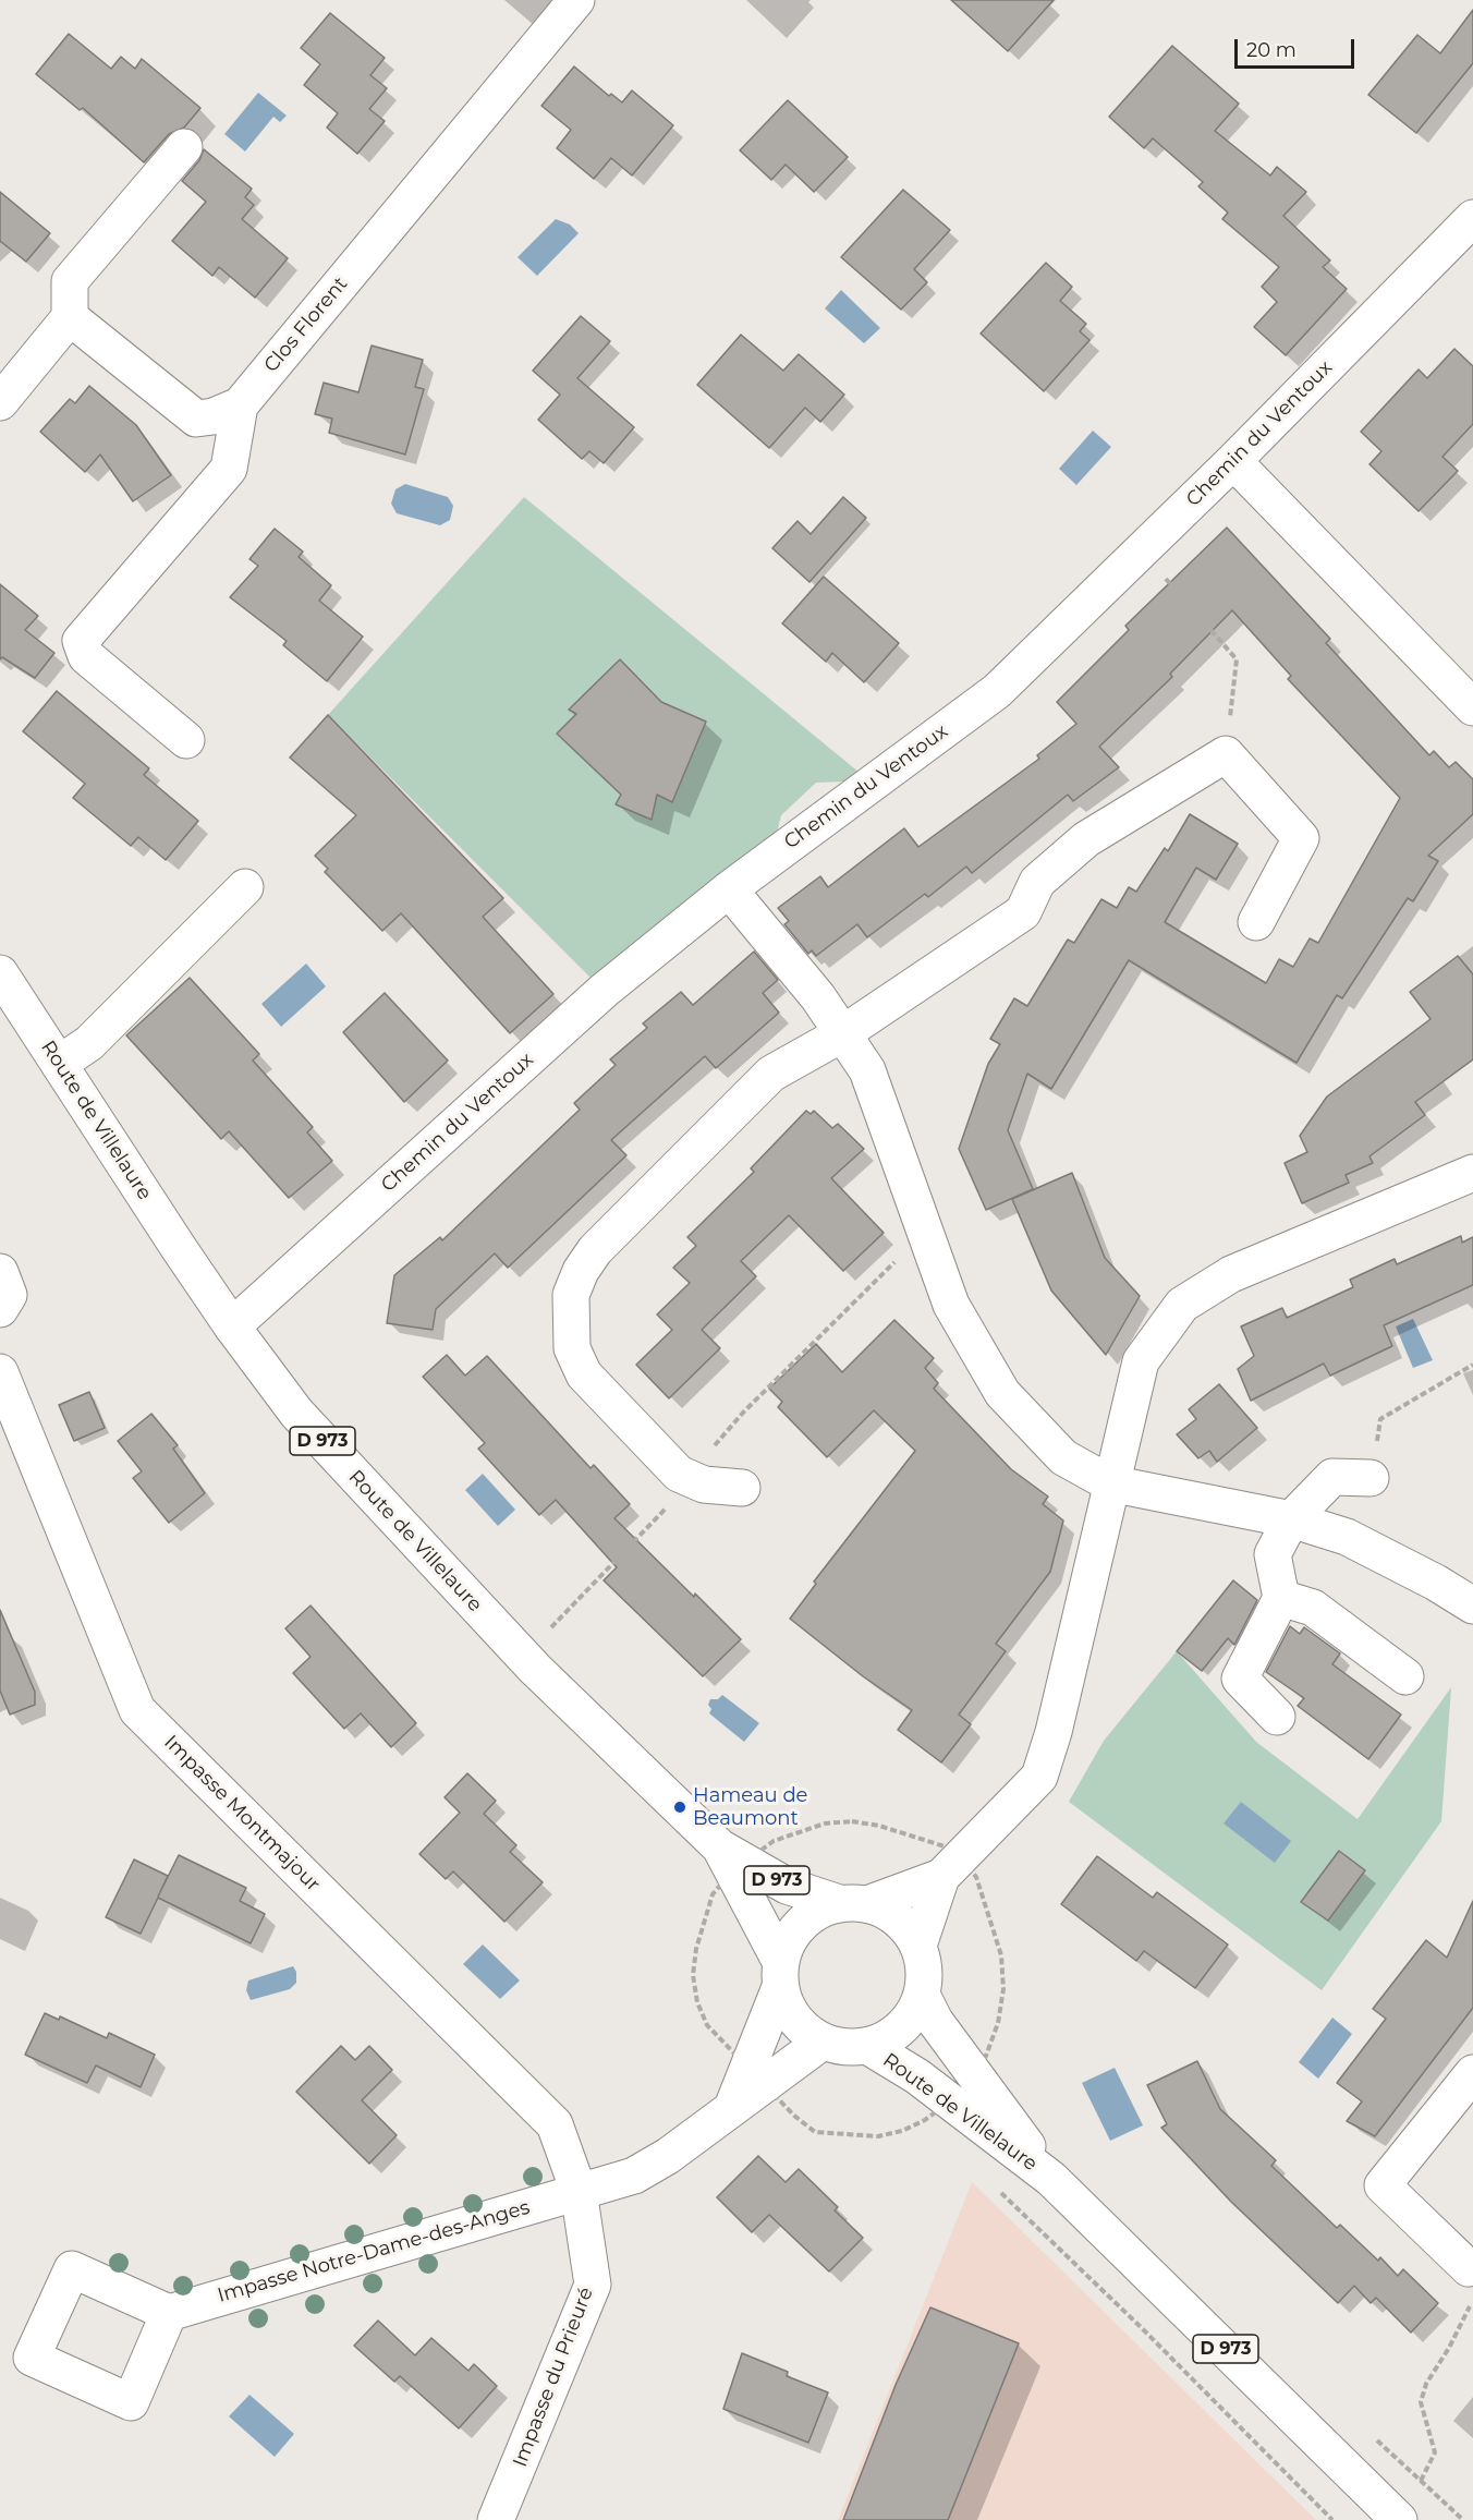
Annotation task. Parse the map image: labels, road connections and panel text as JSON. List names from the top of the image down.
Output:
{
  "streets": {
    "street": [
      "Clos Florent",
      "Chemin du Ventoux",
      "Route de Villelaure",
      "D 973",
      "Impasse Montmajour",
      "Impasse Notre-Dame-des-Anges",
      "Impasse du Prieuré"
    ]
  },
  "crossings": [
    ["Chemin du Ventoux", "Route de Villelaure"],
    ["Route de Villelaure", "Impasse Notre-Dame-des-Anges"],
    ["Impasse Montmajour", "Impasse Notre-Dame-des-Anges"],
    ["Impasse Montmajour", "Impasse du Prieuré"],
    ["Impasse Notre-Dame-des-Anges", "Impasse du Prieuré"]
  ],
  "places": ["Hameau de Beaumont"],
  "scale_bar": "20 m"
}
